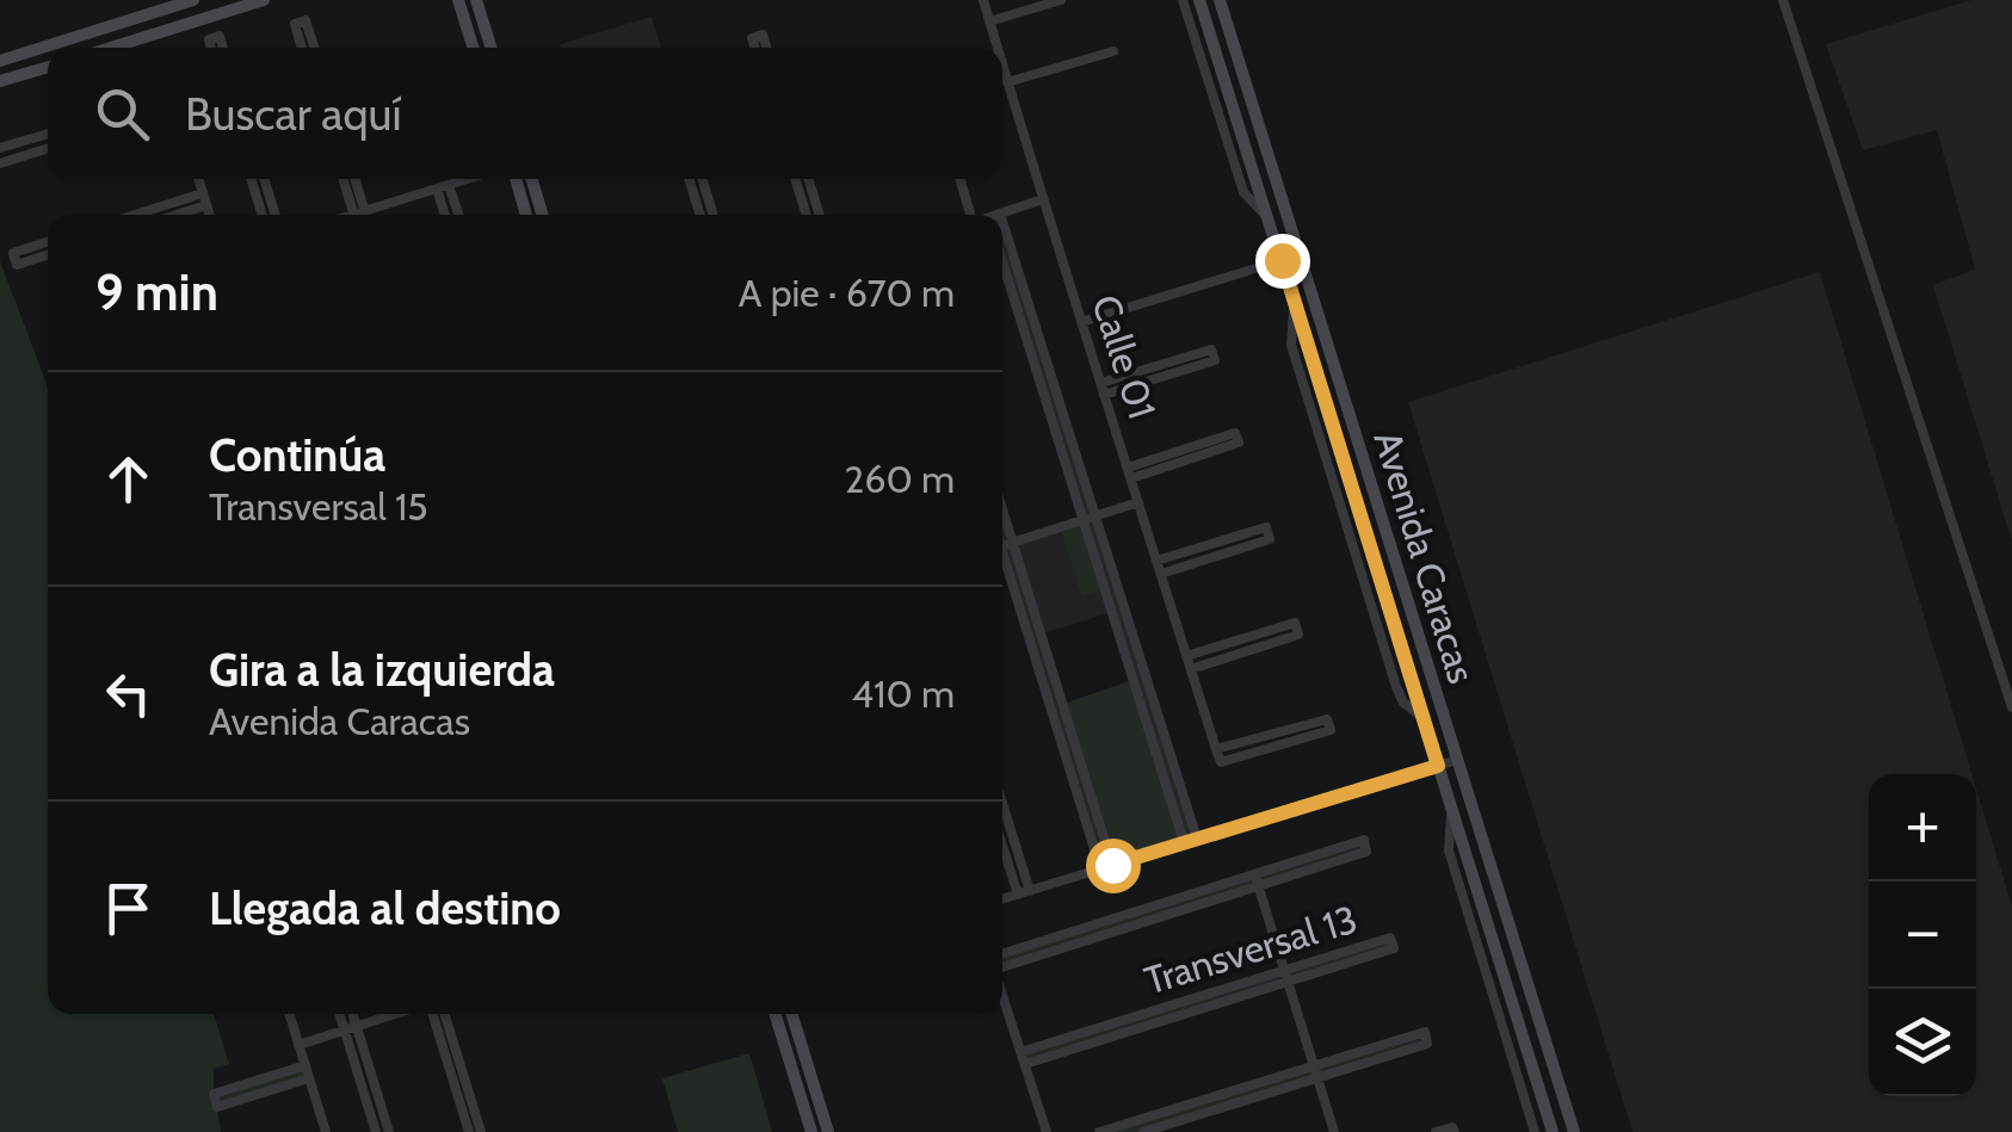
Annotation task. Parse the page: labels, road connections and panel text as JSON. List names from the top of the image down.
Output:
{
  "streets": {
    "street": ["Calle 01", "Avenida Caracas", "Transversal 13"]
  },
  "page": {
    "search": "Buscar aquí",
    "heading": ["9 min", "A pie · 670 m"],
    "list": [
      ["Continúa", "Transversal 15", "260 m"],
      ["Gira a la izquierda", "Avenida Caracas", "410 m"],
      "Llegada al destino"
    ],
    "map_buttons": ["+", "−"]
  }
}
